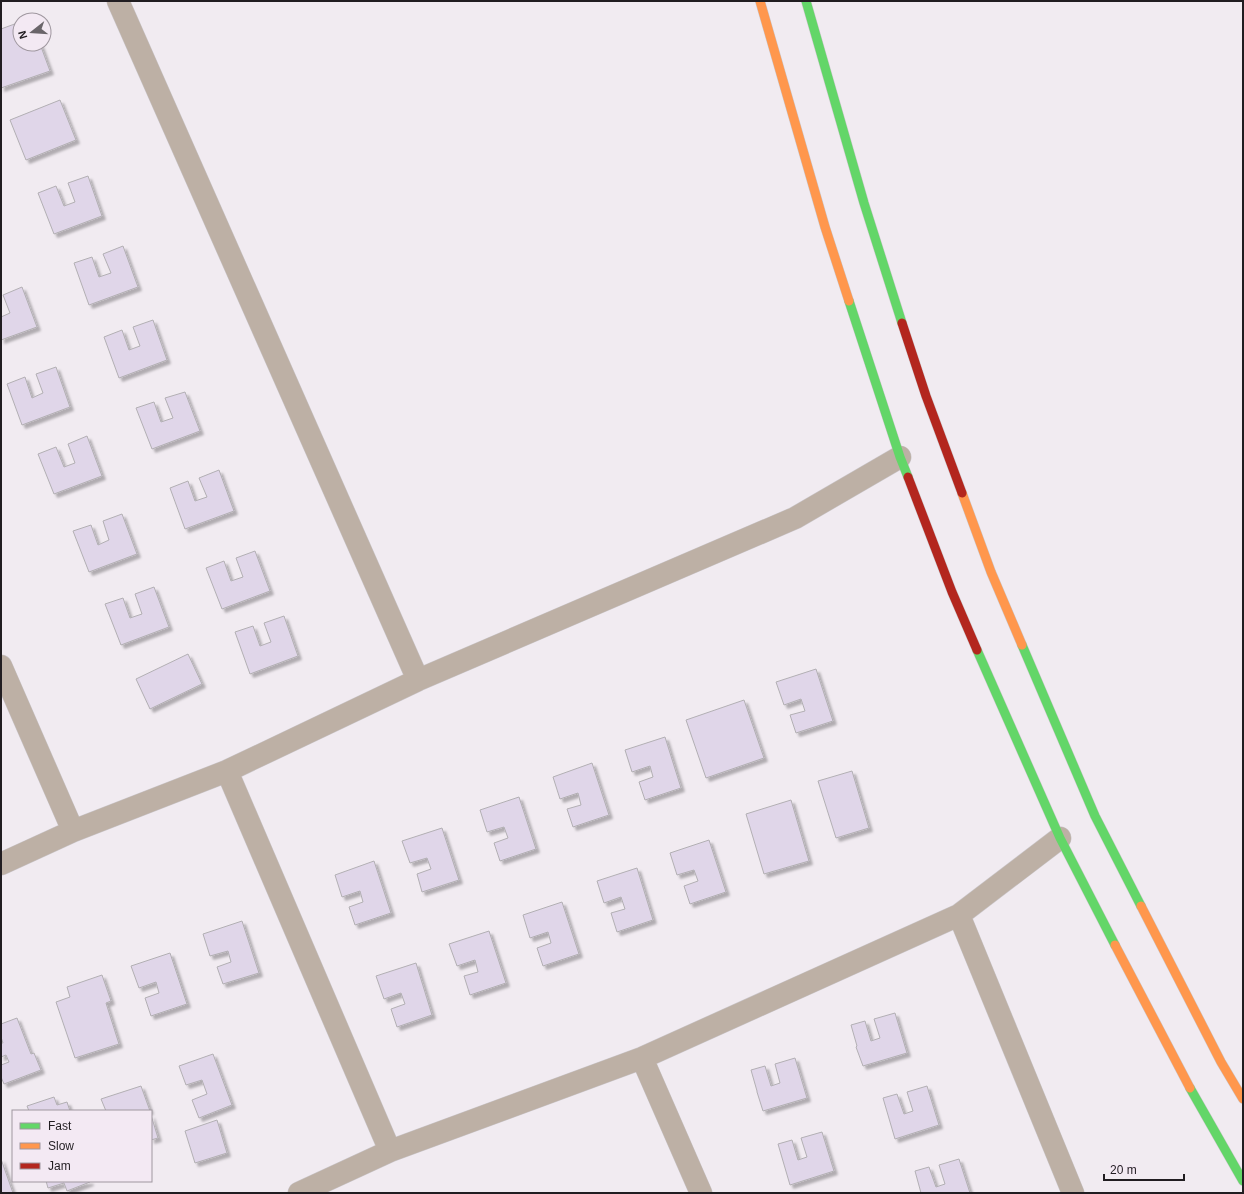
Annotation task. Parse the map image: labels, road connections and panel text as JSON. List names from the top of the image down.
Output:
{
  "legend": ["Fast", "Slow", "Jam"],
  "scale_bar": "20 m",
  "north": "left"
}
